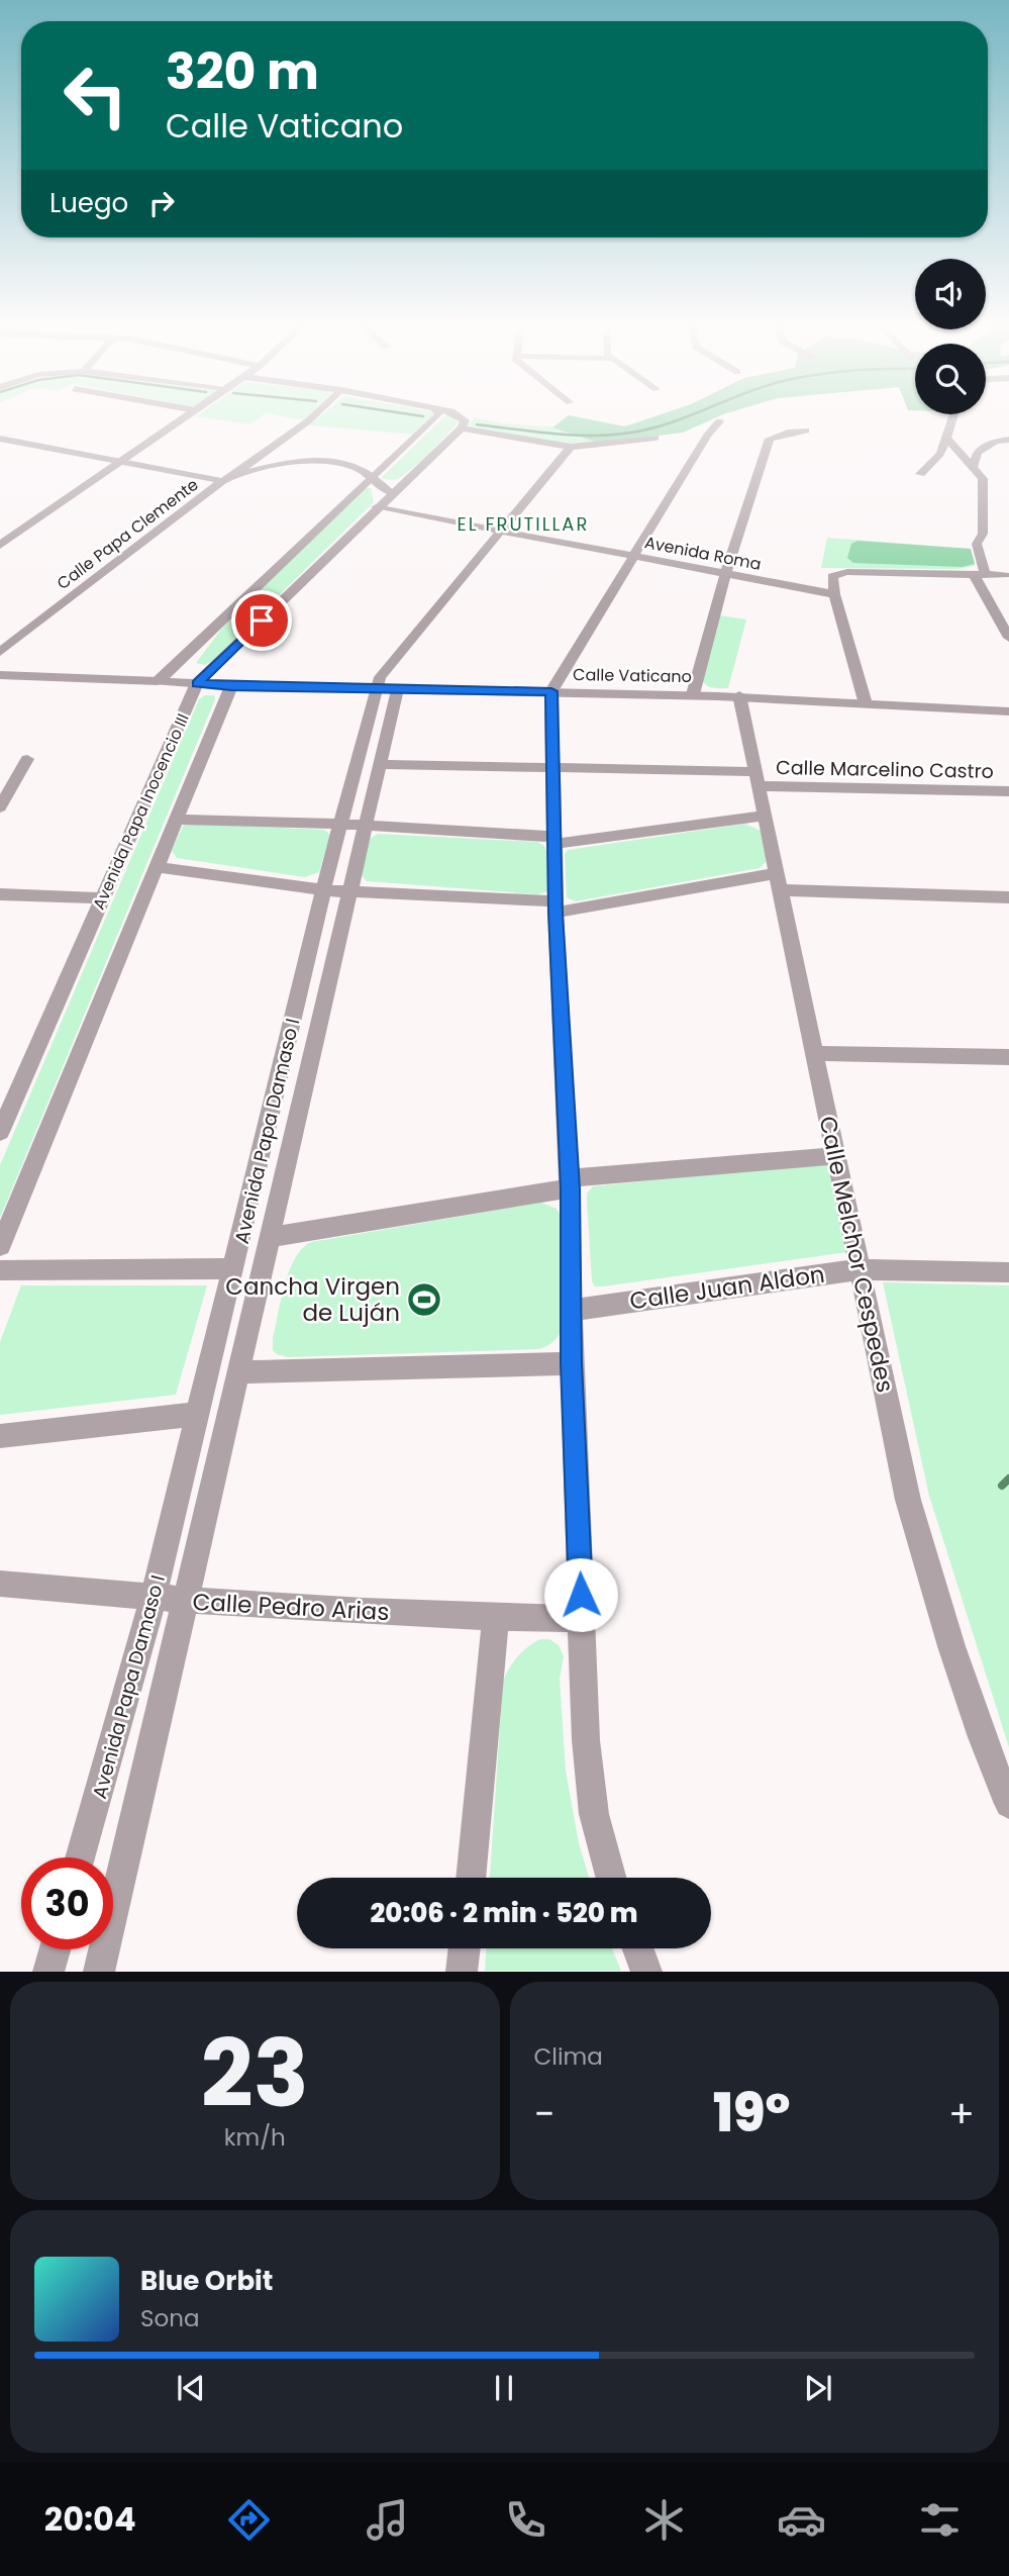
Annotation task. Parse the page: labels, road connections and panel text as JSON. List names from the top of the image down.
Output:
{
  "streets": {
    "street": [
      "Calle Papa Clemente",
      "Avenida Roma",
      "Calle Vaticano",
      "Calle Marcelino Castro",
      "Avenida Papa Inocencio III",
      "Avenida Papa Damaso I",
      "Calle Melchor Cespedes",
      "Calle Juan Aldon",
      "Calle Pedro Arias"
    ]
  },
  "crossings": [
    ["Avenida Roma", "Avenida Papa Inocencio III"],
    ["Avenida Roma", "Avenida Papa Damaso I"],
    ["Calle Vaticano", "Avenida Papa Inocencio III"],
    ["Calle Vaticano", "Avenida Papa Damaso I"],
    ["Calle Vaticano", "Calle Melchor Cespedes"],
    ["Calle Marcelino Castro", "Avenida Papa Damaso I"],
    ["Calle Marcelino Castro", "Calle Melchor Cespedes"],
    ["Avenida Papa Damaso I", "Calle Pedro Arias"],
    ["Calle Melchor Cespedes", "Calle Juan Aldon"]
  ],
  "districts": ["EL FRUTILLAR"],
  "places": {
    "sports": ["Cancha Virgen de Luján"]
  },
  "page": {
    "turn": ["320 m", "Calle Vaticano"],
    "then": "Luego",
    "limit": "30",
    "trip": "20:06 · 2 min · 520 m",
    "tile": [
      ["23", "km/h"],
      "Clima"
    ],
    "heat": ["−", "19°", "+"],
    "song": ["Blue Orbit", "Sona"],
    "tabs": "20:04"
  }
}
